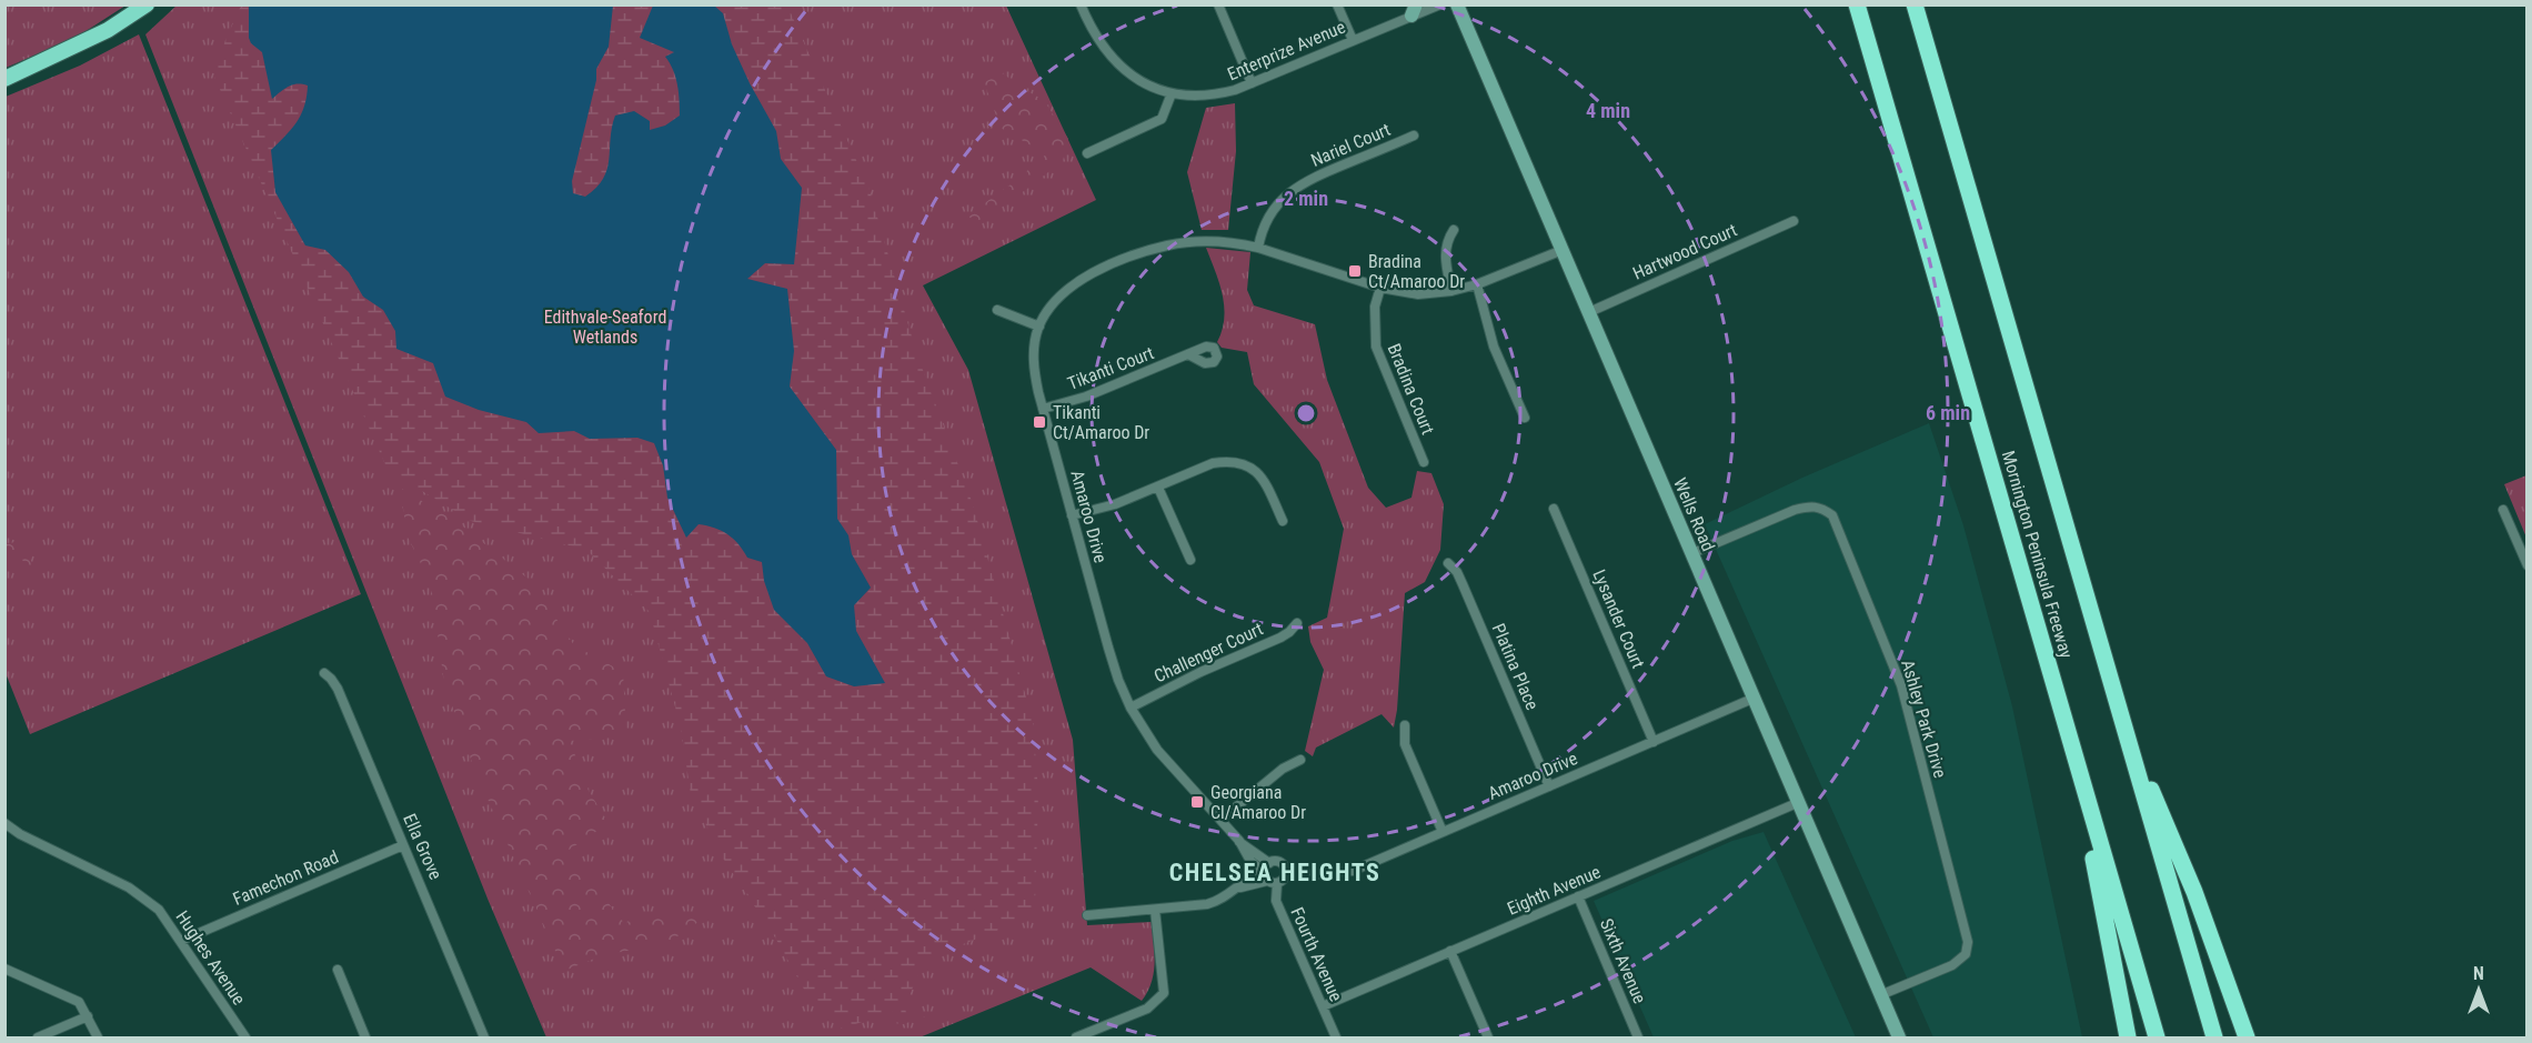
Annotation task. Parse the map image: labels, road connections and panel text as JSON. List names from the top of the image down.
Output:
{
  "streets": {
    "highway": ["Mornington Peninsula Freeway"],
    "main road": ["Wells Road"],
    "street": [
      "Enterprize Avenue",
      "Nariel Court",
      "Hartwood Court",
      "Tikanti Court",
      "Bradina Court",
      "Amaroo Drive",
      "Lysander Court",
      "Challenger Court",
      "Platina Place",
      "Ashley Park Drive",
      "Ella Grove",
      "Famechon Road",
      "Eighth Avenue",
      "Fourth Avenue",
      "Hughes Avenue",
      "Sixth Avenue"
    ]
  },
  "crossings": [
    ["Nariel Court", "Amaroo Drive"],
    ["Hartwood Court", "Wells Road"],
    ["Tikanti Court", "Amaroo Drive"],
    ["Bradina Court", "Amaroo Drive"],
    ["Wells Road", "Amaroo Drive"],
    ["Wells Road", "Ashley Park Drive"],
    ["Wells Road", "Eighth Avenue"],
    ["Amaroo Drive", "Lysander Court"],
    ["Amaroo Drive", "Challenger Court"],
    ["Amaroo Drive", "Platina Place"],
    ["Amaroo Drive", "Fourth Avenue"],
    ["Ella Grove", "Famechon Road"],
    ["Famechon Road", "Hughes Avenue"],
    ["Eighth Avenue", "Fourth Avenue"],
    ["Eighth Avenue", "Sixth Avenue"]
  ],
  "districts": ["CHELSEA HEIGHTS"],
  "parks": ["Edithvale-Seaford Wetlands"],
  "places": {
    "transit": ["Bradina Ct/Amaroo Dr", "Tikanti Ct/Amaroo Dr", "Georgiana Cl/Amaroo Dr"]
  },
  "north": "top",
  "rings": ["4 min", "2 min", "6 min"]
}
